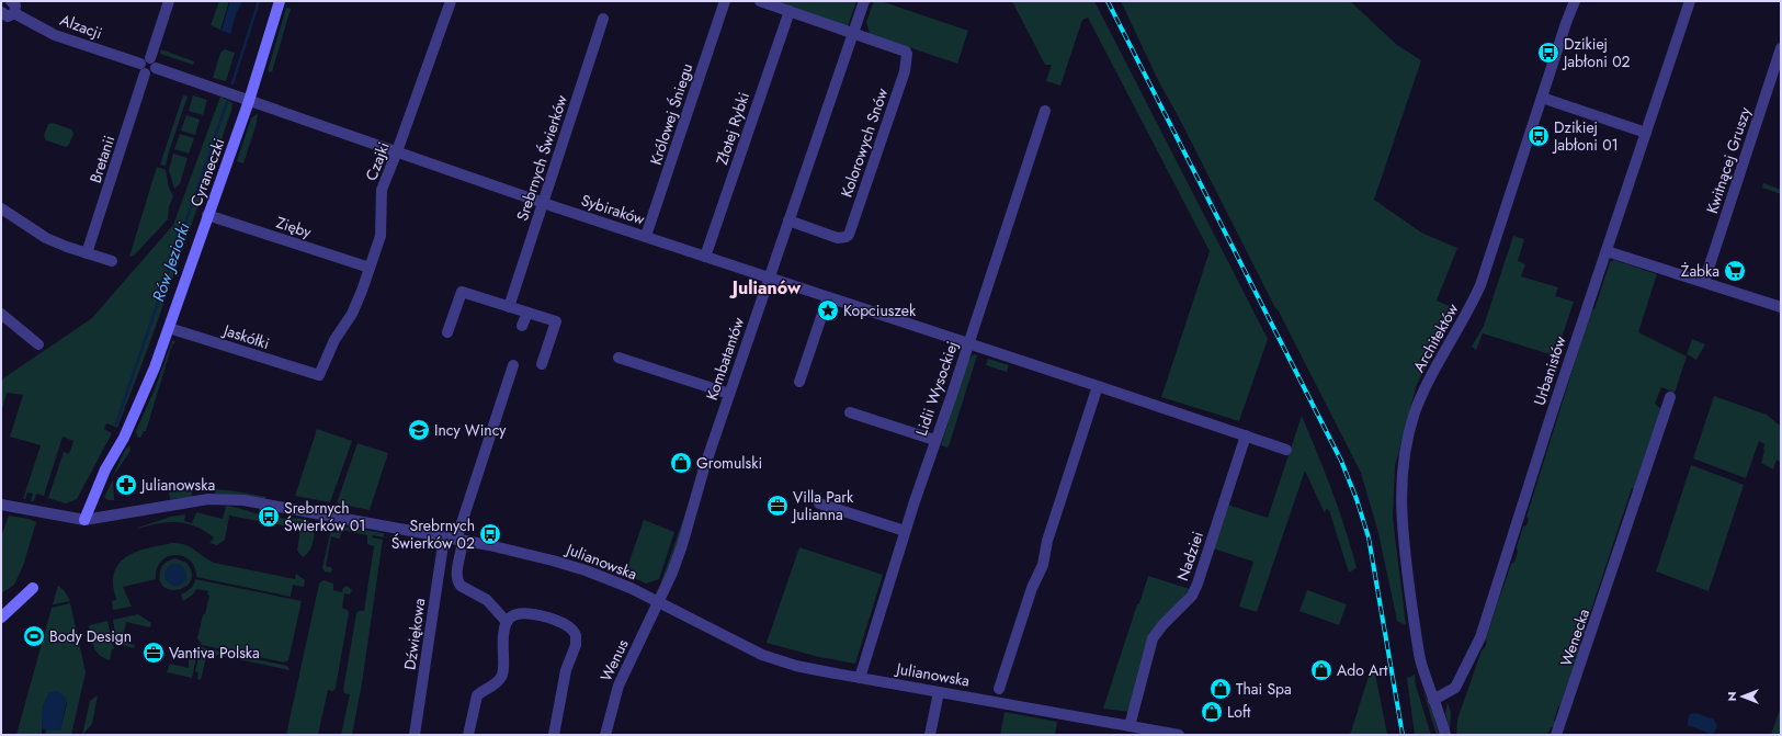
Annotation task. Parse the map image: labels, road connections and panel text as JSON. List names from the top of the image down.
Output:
{
  "streets": {
    "street": [
      "Alzacji",
      "Królowej Śniegu",
      "Złotej Rybki",
      "Kolorowych Snów",
      "Srebrnych Świerków",
      "Bretanii",
      "Kwitnącej Gruszy",
      "Czajki",
      "Cyraneczki",
      "Sybiraków",
      "Zięby",
      "Jaskółki",
      "Architektów",
      "Kombatantów",
      "Urbanistów",
      "Lidii Wysockiej",
      "Nadziei",
      "Julianowska",
      "Dźwiękowa",
      "Wenecka",
      "Wenus"
    ]
  },
  "crossings": [
    ["Alzacji", "Bretanii"],
    ["Królowej Śniegu", "Sybiraków"],
    ["Złotej Rybki", "Sybiraków"],
    ["Kolorowych Snów", "Kombatantów"],
    ["Srebrnych Świerków", "Sybiraków"],
    ["Czajki", "Sybiraków"],
    ["Czajki", "Zięby"],
    ["Czajki", "Jaskółki"],
    ["Cyraneczki", "Sybiraków"],
    ["Cyraneczki", "Zięby"],
    ["Cyraneczki", "Jaskółki"],
    ["Cyraneczki", "Julianowska"],
    ["Sybiraków", "Kombatantów"],
    ["Sybiraków", "Lidii Wysockiej"],
    ["Architektów", "Urbanistów"],
    ["Kombatantów", "Julianowska"],
    ["Kombatantów", "Wenus"],
    ["Lidii Wysockiej", "Julianowska"],
    ["Nadziei", "Julianowska"],
    ["Julianowska", "Dźwiękowa"],
    ["Julianowska", "Wenus"]
  ],
  "districts": ["Julianów"],
  "water": ["Rów Jeziorki"],
  "places": {
    "bus stop": [
      "Dzikiej Jabłoni 02",
      "Dzikiej Jabłoni 01",
      "Srebrnych Świerków 01",
      "Srebrnych Świerków 02"
    ],
    "supermarket": ["Żabka"],
    "place": ["Kopciuszek"],
    "school or university": ["Incy Wincy"],
    "shop": [
      "Gromulski",
      "Ado Art",
      "Thai Spa",
      "Loft"
    ],
    "pharmacy": ["Julianowska"],
    "office": ["Villa Park Julianna", "Vantiva Polska"],
    "sports": ["Body Design"]
  },
  "north": "left"
}
